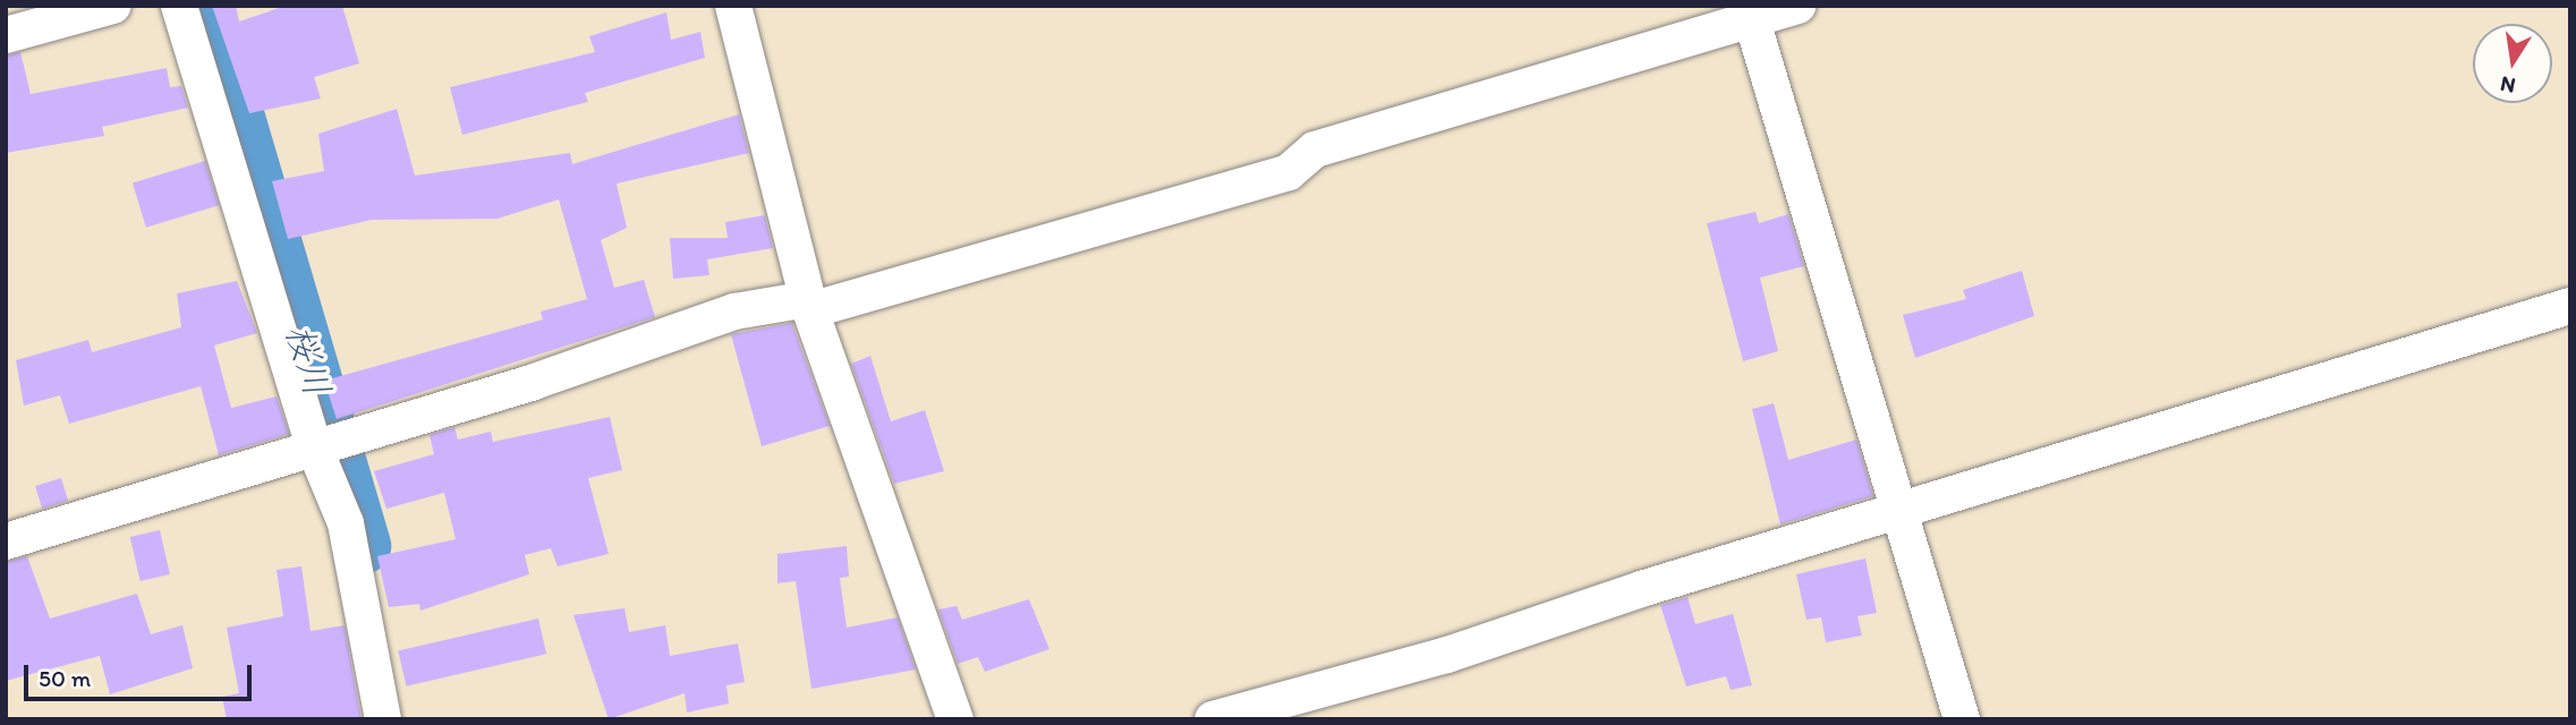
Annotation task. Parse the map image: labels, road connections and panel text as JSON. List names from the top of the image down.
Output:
{
  "water": ["桜川"],
  "scale_bar": "50 m",
  "north": "bottom"
}
